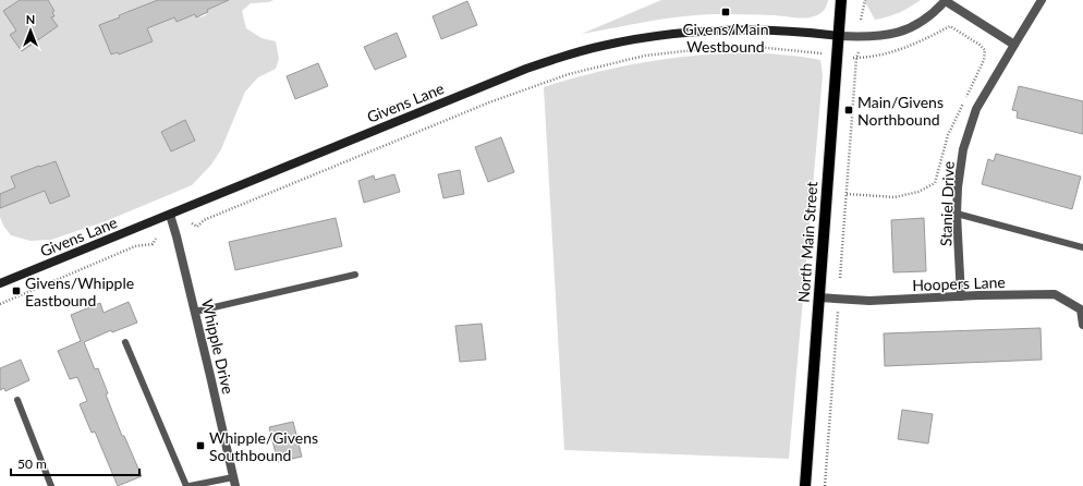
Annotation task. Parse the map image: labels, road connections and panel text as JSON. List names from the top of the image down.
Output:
{
  "streets": {
    "main road": ["North Main Street"],
    "street": [
      "Givens Lane",
      "Staniel Drive",
      "Hoopers Lane",
      "Whipple Drive"
    ]
  },
  "crossings": [
    ["Givens Lane", "North Main Street"],
    ["Givens Lane", "Whipple Drive"],
    ["Staniel Drive", "Hoopers Lane"],
    ["North Main Street", "Hoopers Lane"]
  ],
  "places": {
    "transit": [
      "Givens/Main Westbound",
      "Main/Givens Northbound",
      "Givens/Whipple Eastbound",
      "Whipple/Givens Southbound"
    ]
  },
  "scale_bar": "50 m",
  "north": "top"
}
